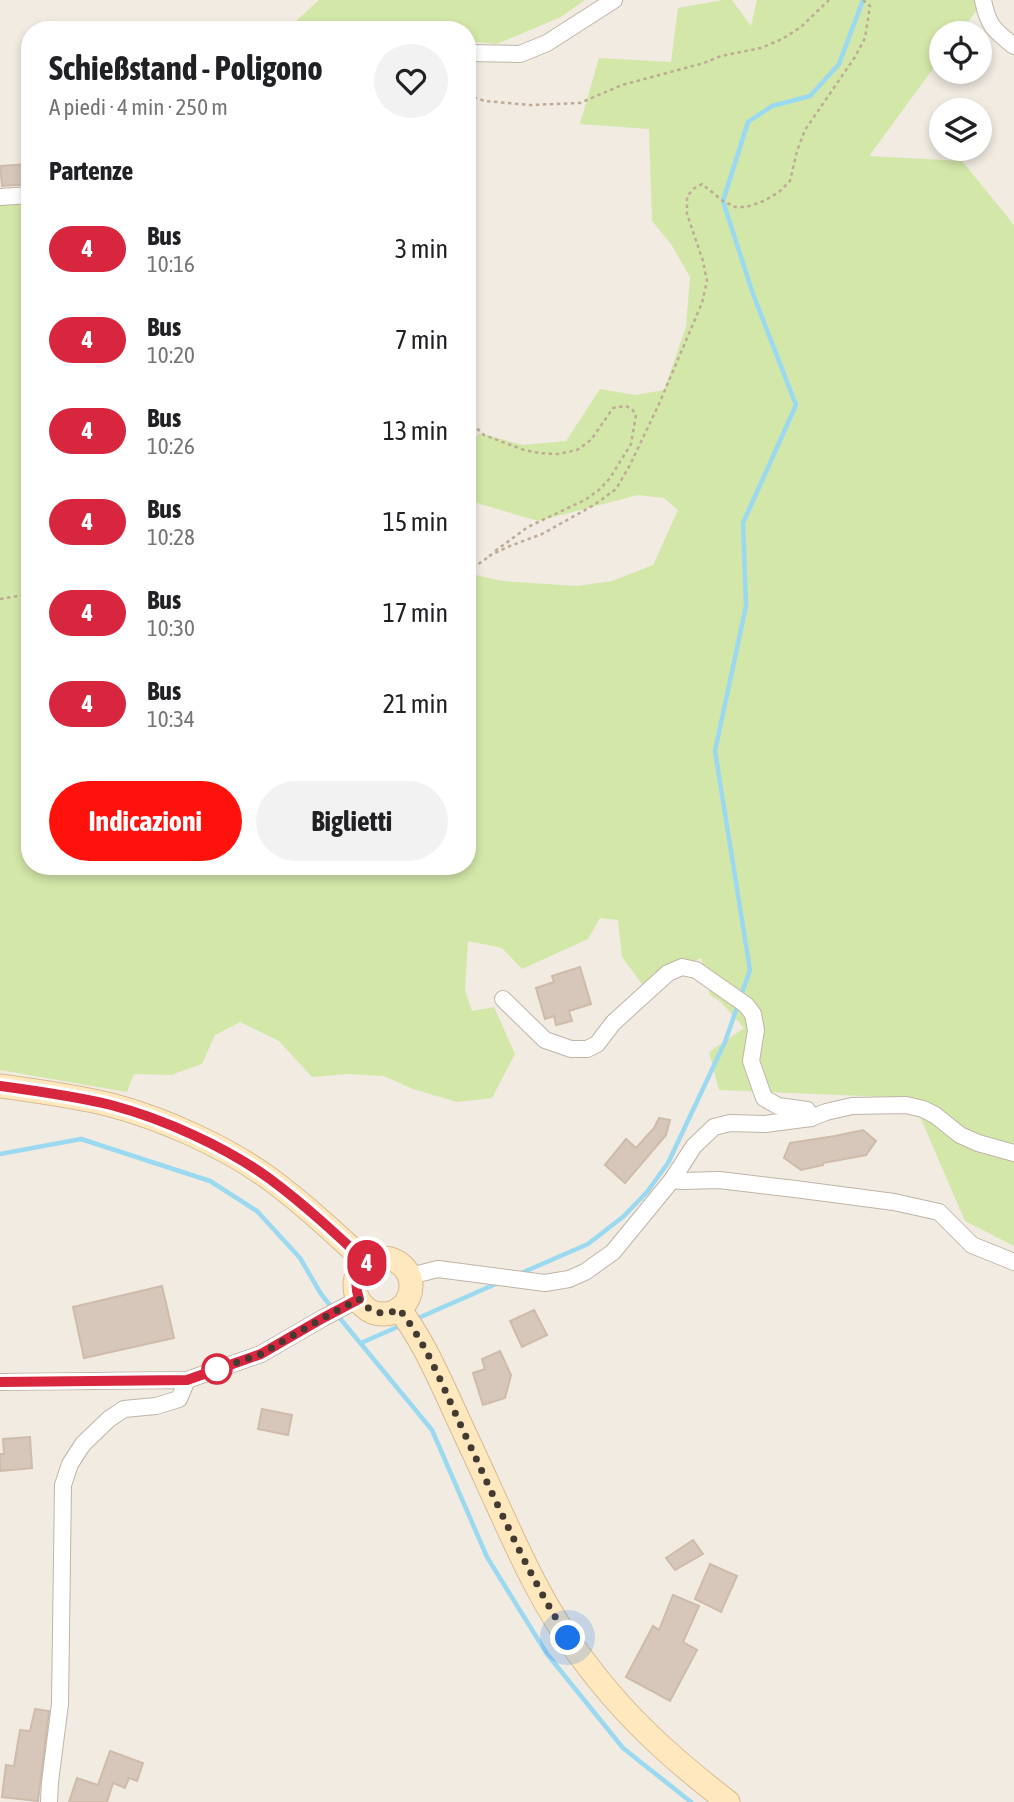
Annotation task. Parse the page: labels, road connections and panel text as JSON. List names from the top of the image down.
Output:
{
  "lines": ["bus line 4"],
  "page": {
    "on_map": "4",
    "heading": [
      ["Schießstand - Poligono", "A piedi · 4 min · 250 m"],
      "Partenze"
    ],
    "list": [
      {
        "mark": "4",
        "name": "Bus",
        "note": "10:16",
        "value": "3 min"
      },
      {
        "mark": "4",
        "name": "Bus",
        "note": "10:20",
        "value": "7 min"
      },
      {
        "mark": "4",
        "name": "Bus",
        "note": "10:26",
        "value": "13 min"
      },
      {
        "mark": "4",
        "name": "Bus",
        "note": "10:28",
        "value": "15 min"
      },
      {
        "mark": "4",
        "name": "Bus",
        "note": "10:30",
        "value": "17 min"
      },
      {
        "mark": "4",
        "name": "Bus",
        "note": "10:34",
        "value": "21 min"
      }
    ],
    "buttons": ["Indicazioni", "Biglietti"]
  }
}
